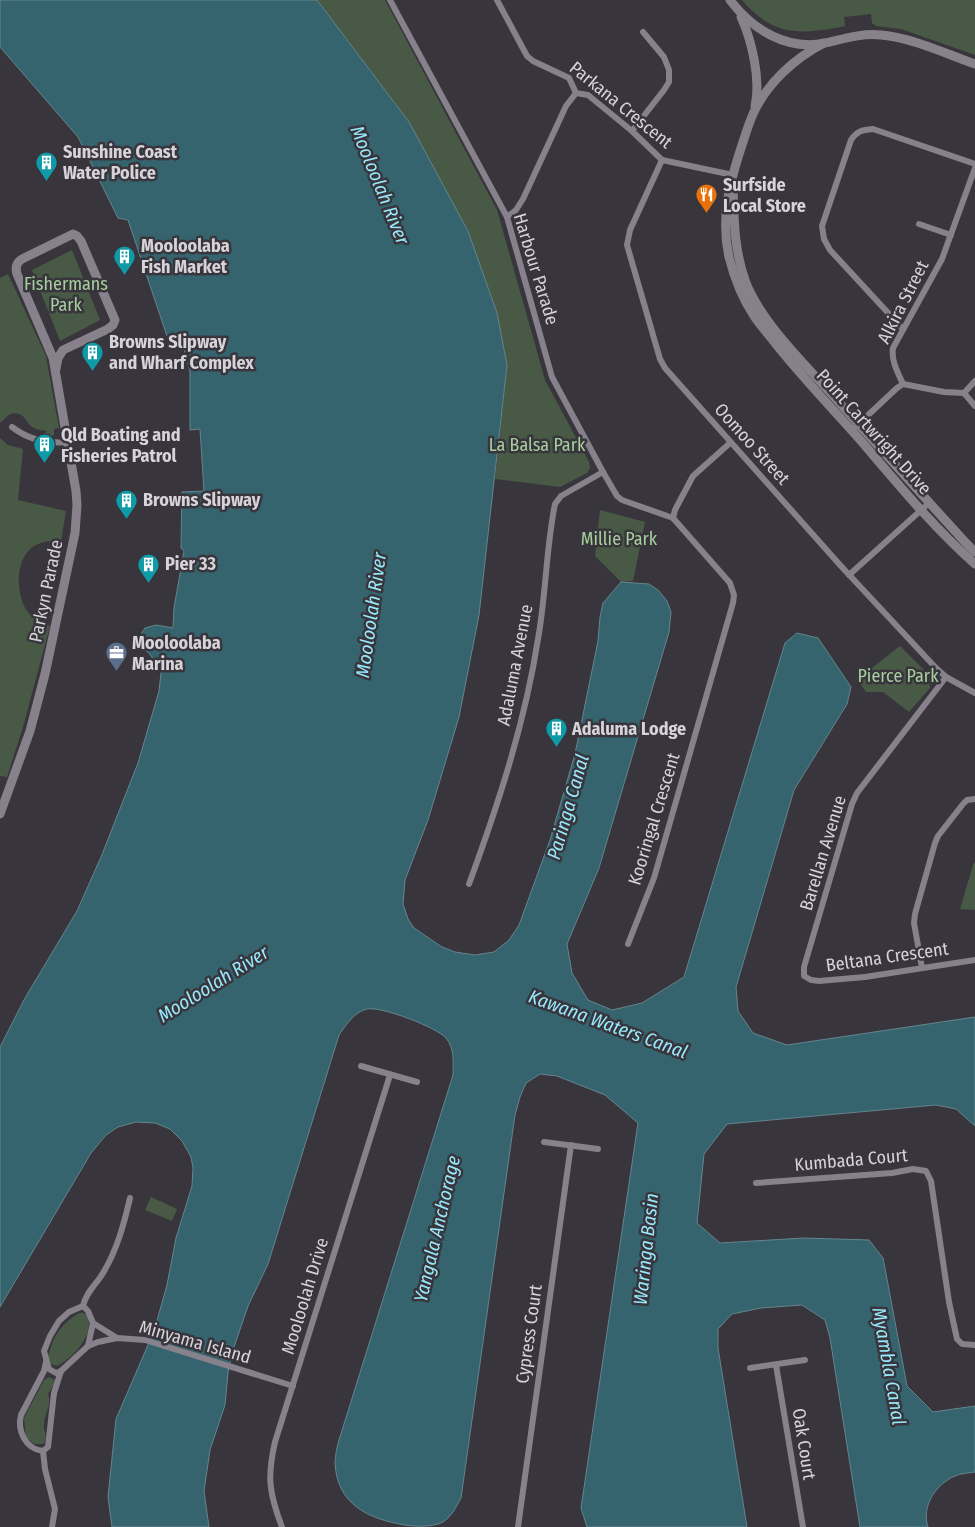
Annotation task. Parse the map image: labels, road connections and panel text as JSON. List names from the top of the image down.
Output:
{
  "streets": {
    "street": [
      "Parkana Crescent",
      "Harbour Parade",
      "Alkira Street",
      "Point Cartwright Drive",
      "Oomoo Street",
      "Parkyn Parade",
      "Adaluma Avenue",
      "Kooringal Crescent",
      "Barellan Avenue",
      "Beltana Crescent",
      "Kumbada Court",
      "Mooloolah Drive",
      "Cypress Court",
      "Minyama Island",
      "Oak Court"
    ]
  },
  "crossings": [
    ["Parkana Crescent", "Point Cartwright Drive"],
    ["Parkana Crescent", "Oomoo Street"],
    ["Harbour Parade", "Adaluma Avenue"],
    ["Harbour Parade", "Kooringal Crescent"],
    ["Oomoo Street", "Barellan Avenue"],
    ["Barellan Avenue", "Beltana Crescent"],
    ["Mooloolah Drive", "Minyama Island"]
  ],
  "water": [
    "Mooloolah River",
    "Paringa Canal",
    "Kawana Waters Canal",
    "Yangala Anchorage",
    "Waringa Basin",
    "Myambla Canal"
  ],
  "parks": [
    "Fishermans Park",
    "La Balsa Park",
    "Millie Park",
    "Pierce Park"
  ],
  "places": {
    "building": [
      "Sunshine Coast Water Police",
      "Mooloolaba Fish Market",
      "Browns Slipway and Wharf Complex",
      "Qld Boating and Fisheries Patrol",
      "Browns Slipway",
      "Pier 33",
      "Adaluma Lodge"
    ],
    "restaurant": ["Surfside Local Store"],
    "office": ["Mooloolaba Marina"]
  }
}
